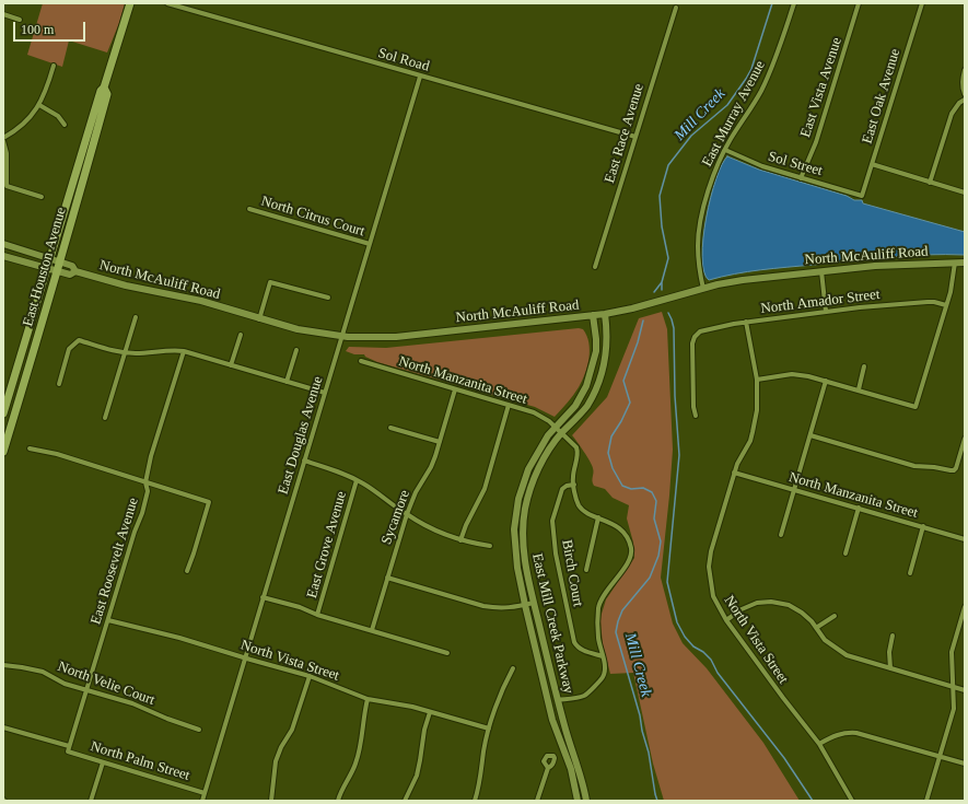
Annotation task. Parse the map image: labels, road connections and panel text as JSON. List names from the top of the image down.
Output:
{
  "streets": {
    "main road": ["East Houston Avenue"],
    "street": [
      "Sol Road",
      "East Vista Avenue",
      "East Oak Avenue",
      "East Murray Avenue",
      "East Race Avenue",
      "Sol Street",
      "North Citrus Court",
      "North McAuliff Road",
      "North Amador Street",
      "North Manzanita Street",
      "East Douglas Avenue",
      "Sycamore",
      "East Grove Avenue",
      "East Roosevelt Avenue",
      "Birch Court",
      "East Mill Creek Parkway",
      "North Vista Street",
      "North Velie Court",
      "North Palm Street"
    ]
  },
  "crossings": [
    ["Sol Road", "East Race Avenue"],
    ["Sol Road", "East Douglas Avenue"],
    ["East Vista Avenue", "Sol Street"],
    ["East Oak Avenue", "Sol Street"],
    ["East Murray Avenue", "Sol Street"],
    ["East Murray Avenue", "North McAuliff Road"],
    ["North Citrus Court", "East Douglas Avenue"],
    ["North McAuliff Road", "East Houston Avenue"],
    ["North McAuliff Road", "East Douglas Avenue"],
    ["North McAuliff Road", "East Mill Creek Parkway"],
    ["North Amador Street", "North Vista Street"],
    ["North Manzanita Street", "Sycamore"],
    ["North Manzanita Street", "Birch Court"],
    ["North Manzanita Street", "East Mill Creek Parkway"],
    ["North Manzanita Street", "North Vista Street"],
    ["East Douglas Avenue", "North Vista Street"],
    ["East Douglas Avenue", "North Palm Street"],
    ["East Roosevelt Avenue", "North Vista Street"],
    ["East Roosevelt Avenue", "North Velie Court"],
    ["East Roosevelt Avenue", "North Palm Street"]
  ],
  "water": ["Mill Creek"],
  "scale_bar": "100 m"
}
